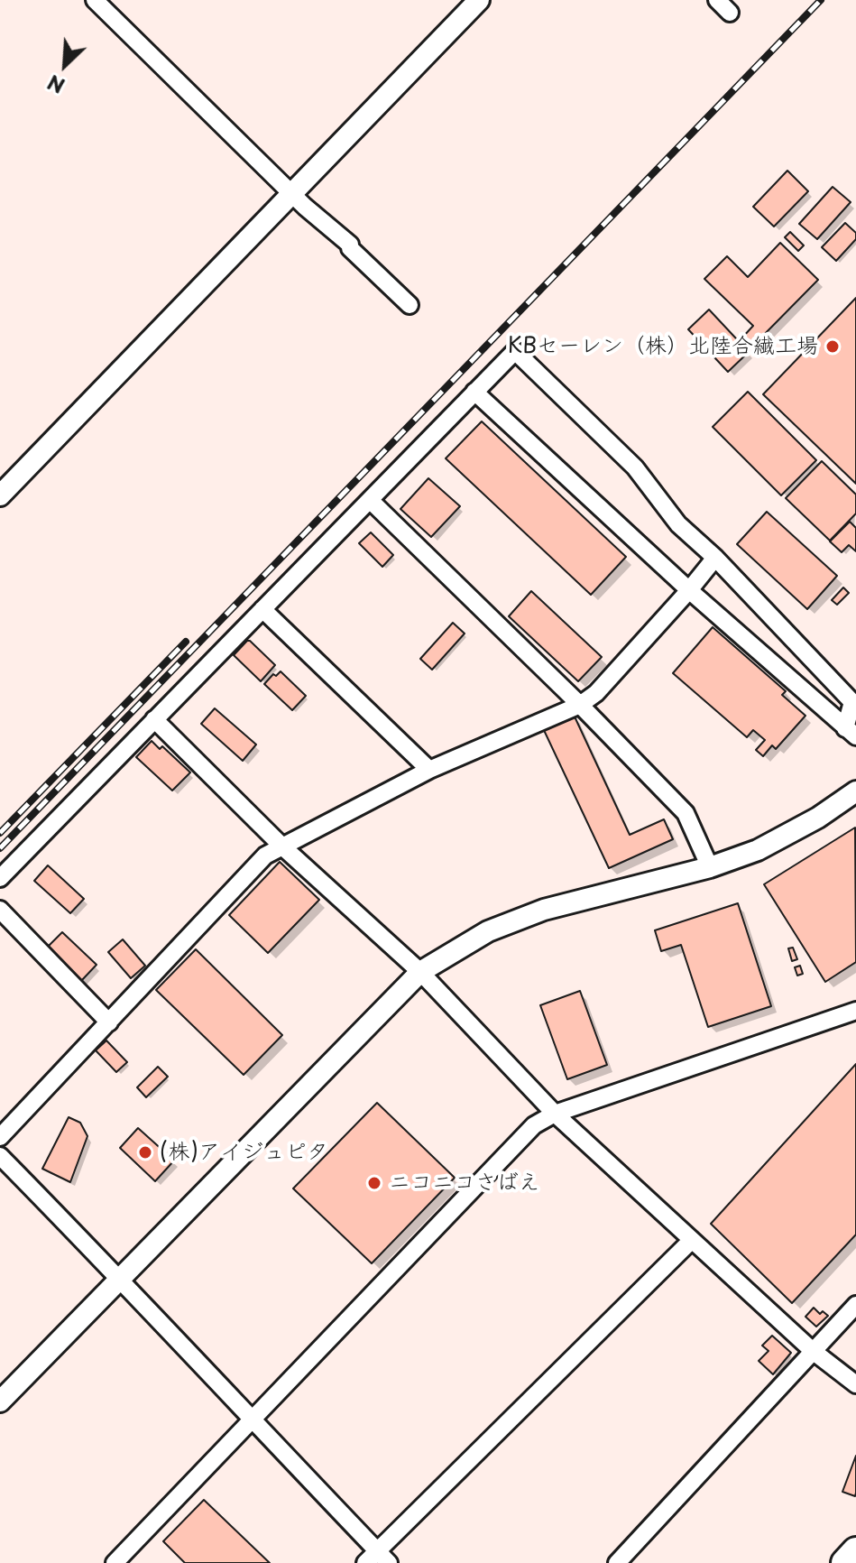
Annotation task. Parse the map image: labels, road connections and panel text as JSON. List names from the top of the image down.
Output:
{
  "places": ["KBセーレン（株）北陸合繊工場", "(株)アイジュピタ", "ニコニコさばえ"],
  "north": "bottom left"
}
